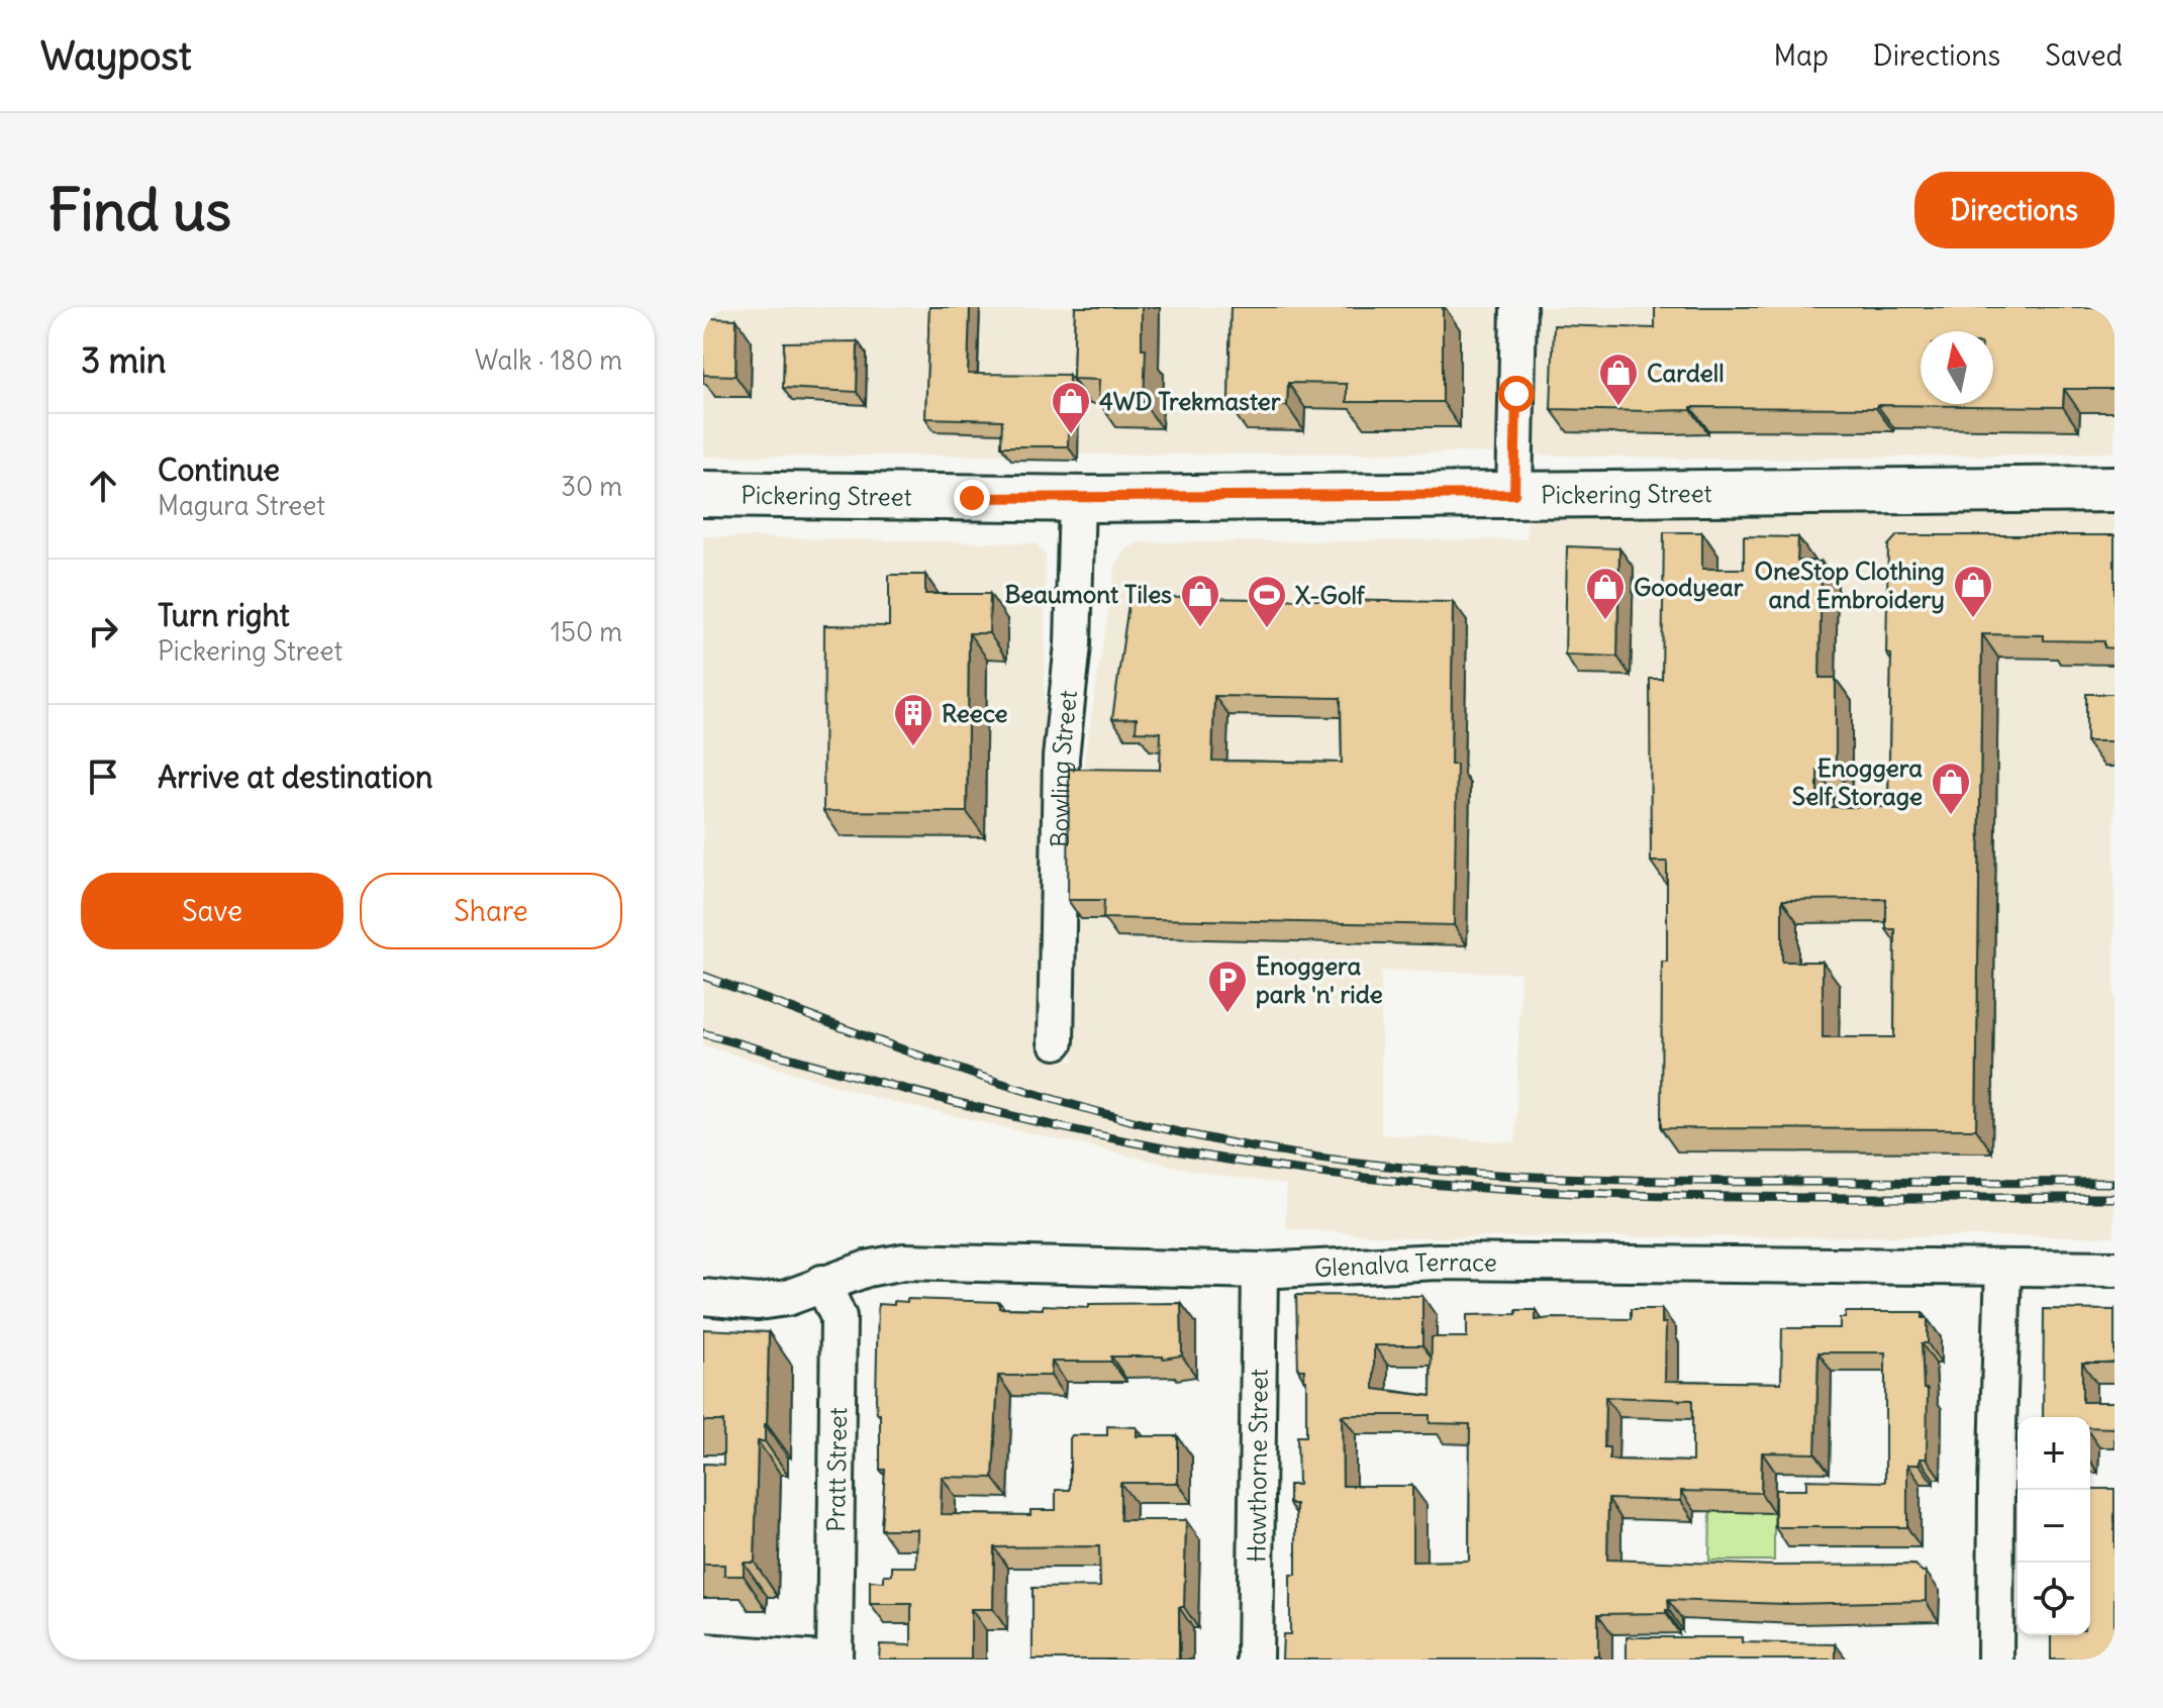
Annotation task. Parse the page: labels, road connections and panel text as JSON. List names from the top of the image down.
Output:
{
  "streets": {
    "main road": ["Pickering Street"],
    "street": [
      "Bowling Street",
      "Glenalva Terrace",
      "Hawthorne Street",
      "Pratt Street"
    ]
  },
  "crossings": [
    ["Pickering Street", "Bowling Street"],
    ["Glenalva Terrace", "Hawthorne Street"],
    ["Glenalva Terrace", "Pratt Street"]
  ],
  "places": {
    "shop": [
      "Cardell",
      "4WD Trekmaster",
      "OneStop Clothing and Embroidery",
      "Goodyear",
      "Beaumont Tiles",
      "Enoggera Self Storage"
    ],
    "sports": ["X-Golf"],
    "building": ["Reece"],
    "parking": ["Enoggera park 'n' ride"]
  },
  "north": "top",
  "page": {
    "header": "Waypost",
    "nav": ["Map", "Directions", "Saved"],
    "buttons": [
      "Directions",
      ["Save", "Share"]
    ],
    "title": "Find us",
    "heading": ["3 min", "Walk · 180 m"],
    "list": [
      ["Continue", "Magura Street", "30 m"],
      ["Turn right", "Pickering Street", "150 m"],
      "Arrive at destination"
    ],
    "map_buttons": ["+", "−"]
  }
}
